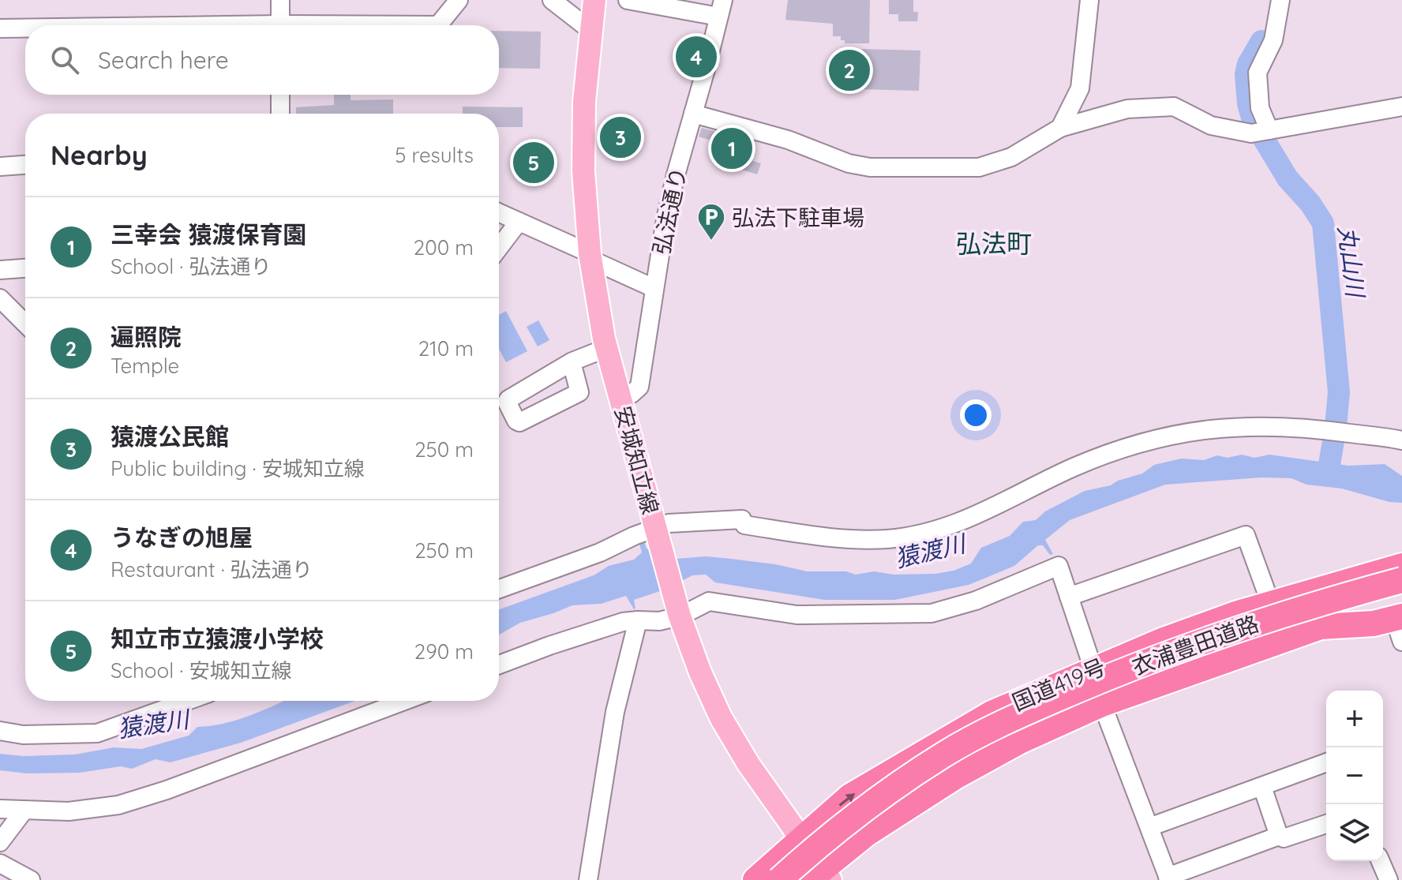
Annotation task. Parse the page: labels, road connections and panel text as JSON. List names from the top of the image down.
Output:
{
  "streets": {
    "highway": ["衣浦豊田道路", "国道419号"],
    "main road": ["安城知立線"],
    "street": ["弘法通り"]
  },
  "crossings": [
    ["弘法通り", "安城知立線"],
    ["安城知立線", "国道419号"]
  ],
  "districts": ["弘法町"],
  "water": ["丸山川", "猿渡川"],
  "places": {
    "parking": ["弘法下駐車場"]
  },
  "page": {
    "search": "Search here",
    "pins": [
      "4",
      "2",
      "3",
      "1",
      "5"
    ],
    "heading": ["Nearby", "5 results"],
    "list": [
      {
        "mark": "1",
        "name": "三幸会 猿渡保育園",
        "note": "School · 弘法通り",
        "value": "200 m"
      },
      {
        "mark": "2",
        "name": "遍照院",
        "note": "Temple",
        "value": "210 m"
      },
      {
        "mark": "3",
        "name": "猿渡公民館",
        "note": "Public building · 安城知立線",
        "value": "250 m"
      },
      {
        "mark": "4",
        "name": "うなぎの旭屋",
        "note": "Restaurant · 弘法通り",
        "value": "250 m"
      },
      {
        "mark": "5",
        "name": "知立市立猿渡小学校",
        "note": "School · 安城知立線",
        "value": "290 m"
      }
    ],
    "map_buttons": ["+", "−"]
  }
}
